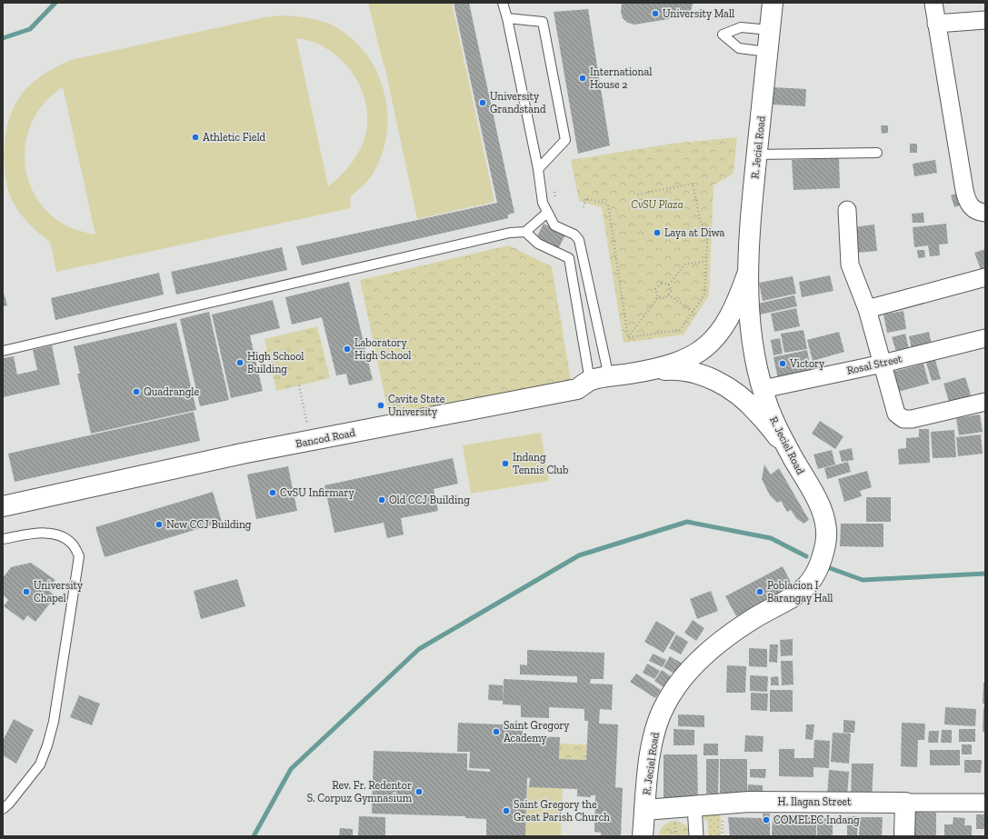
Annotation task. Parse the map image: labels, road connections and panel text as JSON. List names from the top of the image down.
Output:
{
  "streets": {
    "street": [
      "R. Jeciel Road",
      "Rosal Street",
      "Bancod Road",
      "H. Ilagan Street"
    ]
  },
  "crossings": [
    ["R. Jeciel Road", "Rosal Street"],
    ["R. Jeciel Road", "Bancod Road"],
    ["R. Jeciel Road", "H. Ilagan Street"]
  ],
  "parks": ["CvSU Plaza"],
  "places": [
    "University Mall",
    "International House 2",
    "University Grandstand",
    "Athletic Field",
    "Laya at Diwa",
    "Laboratory High School",
    "High School Building",
    "Victory",
    "Quadrangle",
    "Cavite State University",
    "Indang Tennis Club",
    "CvSU Infirmary",
    "Old CCJ Building",
    "New CCJ Building",
    "University Chapel",
    "Poblacion I Barangay Hall",
    "Saint Gregory Academy",
    "Rev. Fr. Redentor S. Corpuz Gymnasium",
    "Saint Gregory the Great Parish Church",
    "COMELEC Indang"
  ]
}
